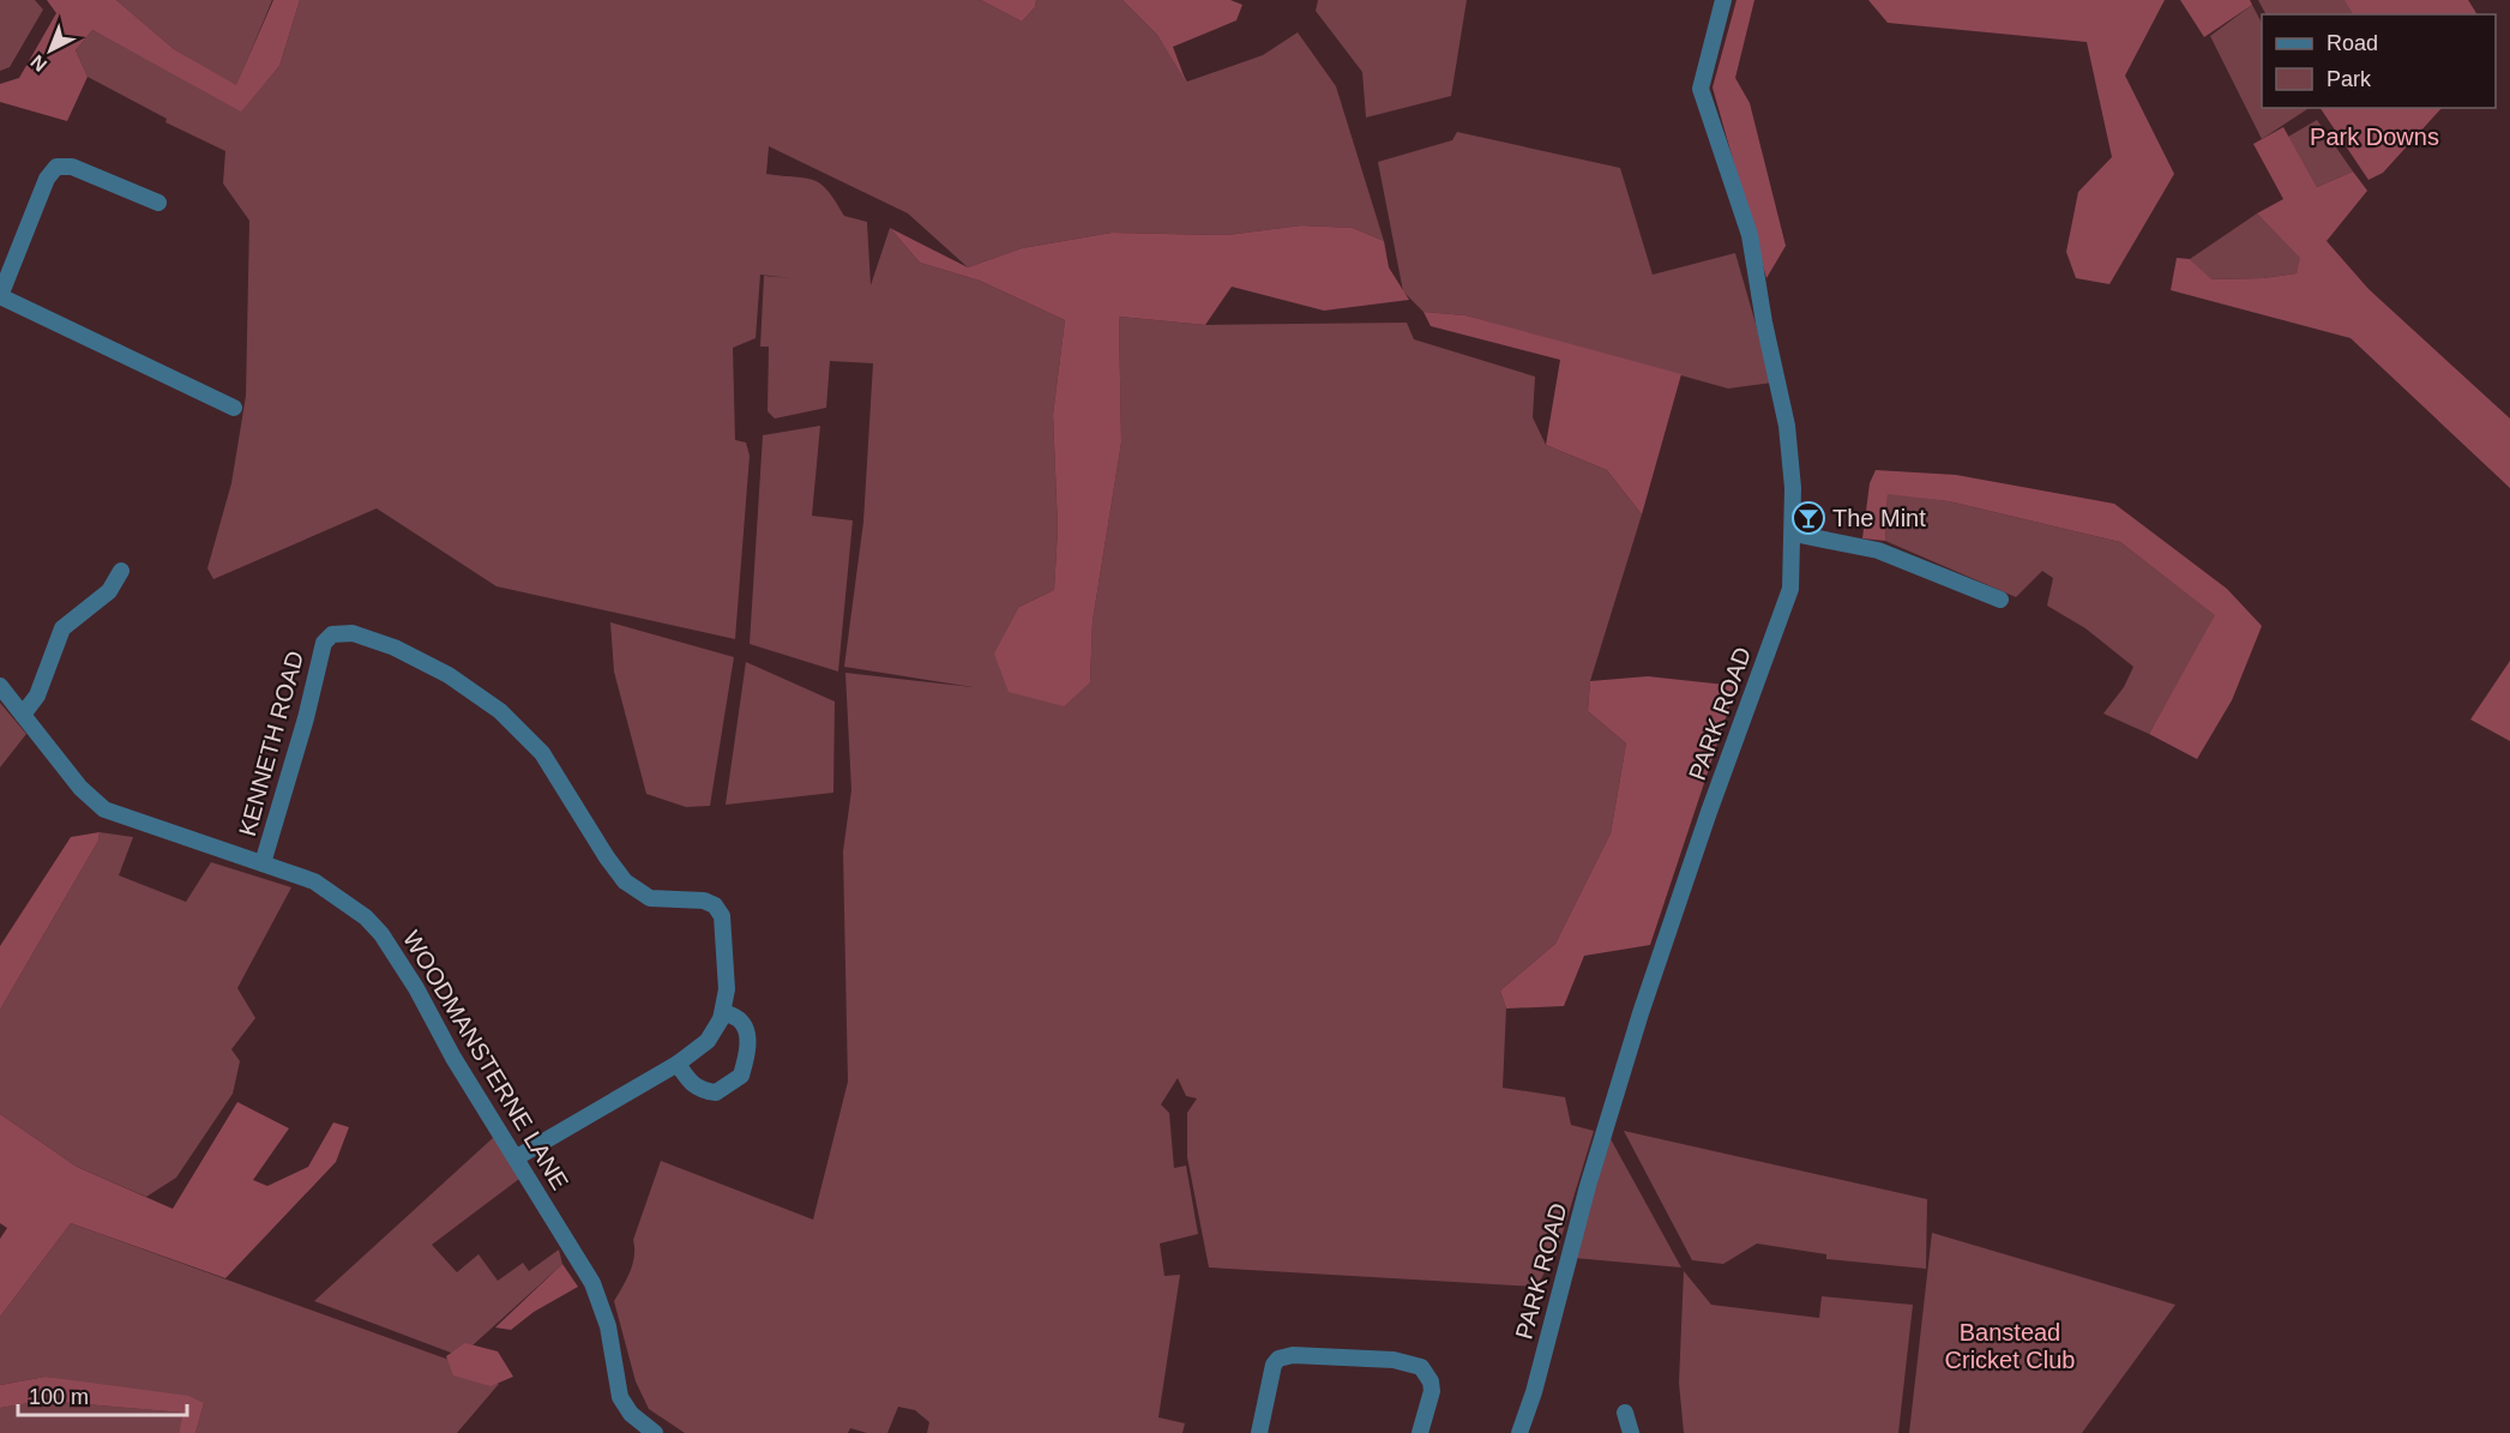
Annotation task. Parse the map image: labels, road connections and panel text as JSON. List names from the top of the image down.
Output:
{
  "streets": {
    "street": ["PARK ROAD", "KENNETH ROAD", "WOODMANSTERNE LANE"]
  },
  "crossings": [
    ["KENNETH ROAD", "WOODMANSTERNE LANE"]
  ],
  "parks": ["Park Downs", "Banstead Cricket Club"],
  "places": {
    "bar": ["The Mint"]
  },
  "legend": ["Road", "Park"],
  "scale_bar": "100 m",
  "north": "bottom left"
}
